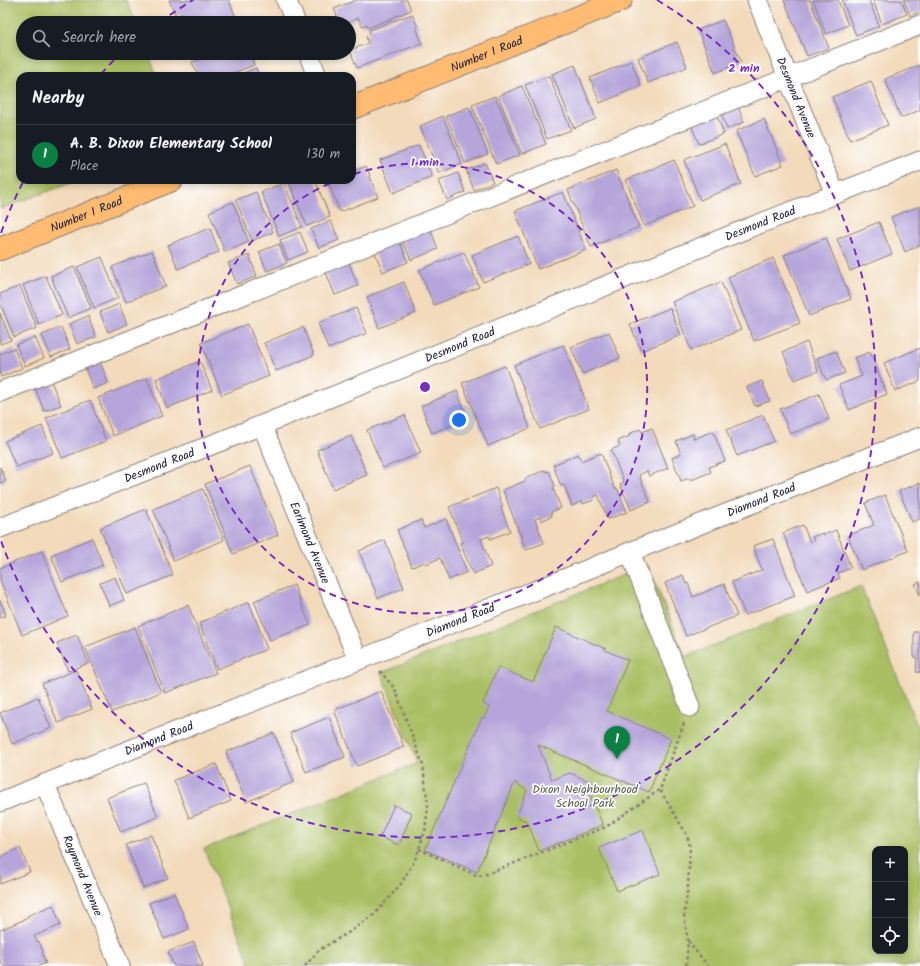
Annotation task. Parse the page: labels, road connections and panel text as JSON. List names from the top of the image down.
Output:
{
  "streets": {
    "main road": ["Number 1 Road"],
    "street": [
      "Desmond Avenue",
      "Desmond Road",
      "Diamond Road",
      "Earlmond Avenue",
      "Raymond Avenue"
    ]
  },
  "crossings": [
    ["Desmond Avenue", "Desmond Road"],
    ["Desmond Road", "Earlmond Avenue"],
    ["Diamond Road", "Earlmond Avenue"],
    ["Diamond Road", "Raymond Avenue"]
  ],
  "parks": ["Dixon Neighbourhood School Park"],
  "page": {
    "search": "Search here",
    "heading": "Nearby",
    "list": [
      {
        "mark": "1",
        "name": "A. B. Dixon Elementary School",
        "note": "Place",
        "value": "130 m"
      }
    ],
    "pins": "1",
    "map_buttons": ["+", "−"]
  },
  "rings": ["2 min", "1 min"]
}
